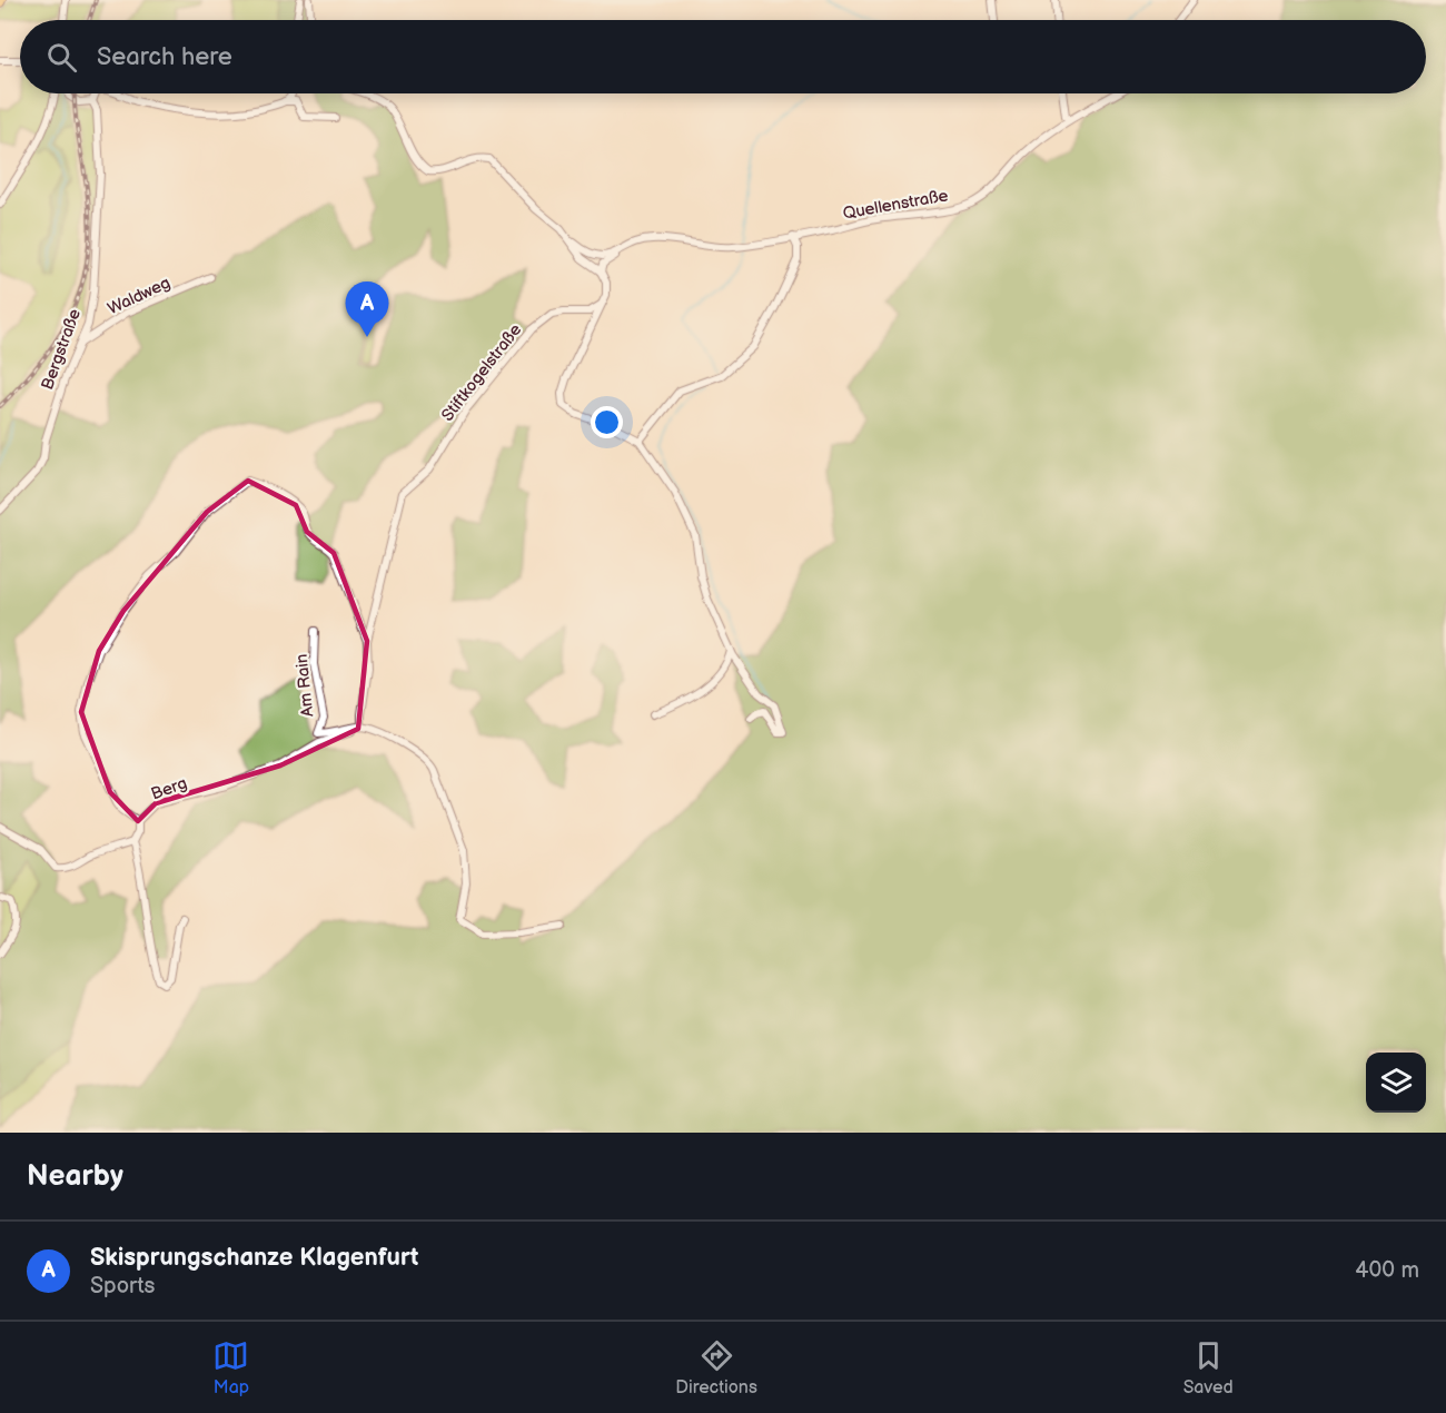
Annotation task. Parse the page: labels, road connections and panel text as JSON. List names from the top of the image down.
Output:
{
  "streets": {
    "street": [
      "Quellenstraße",
      "Waldweg",
      "Bergstraße",
      "Stiftkogelstraße",
      "Am Rain",
      "Berg"
    ]
  },
  "crossings": [
    ["Waldweg", "Bergstraße"],
    ["Stiftkogelstraße", "Am Rain"],
    ["Stiftkogelstraße", "Berg"],
    ["Am Rain", "Berg"]
  ],
  "page": {
    "search": "Search here",
    "pins": "A",
    "heading": "Nearby",
    "list": [
      {
        "mark": "A",
        "name": "Skisprungschanze Klagenfurt",
        "note": "Sports",
        "value": "400 m"
      }
    ],
    "nav": ["Map", "Directions", "Saved"]
  }
}
